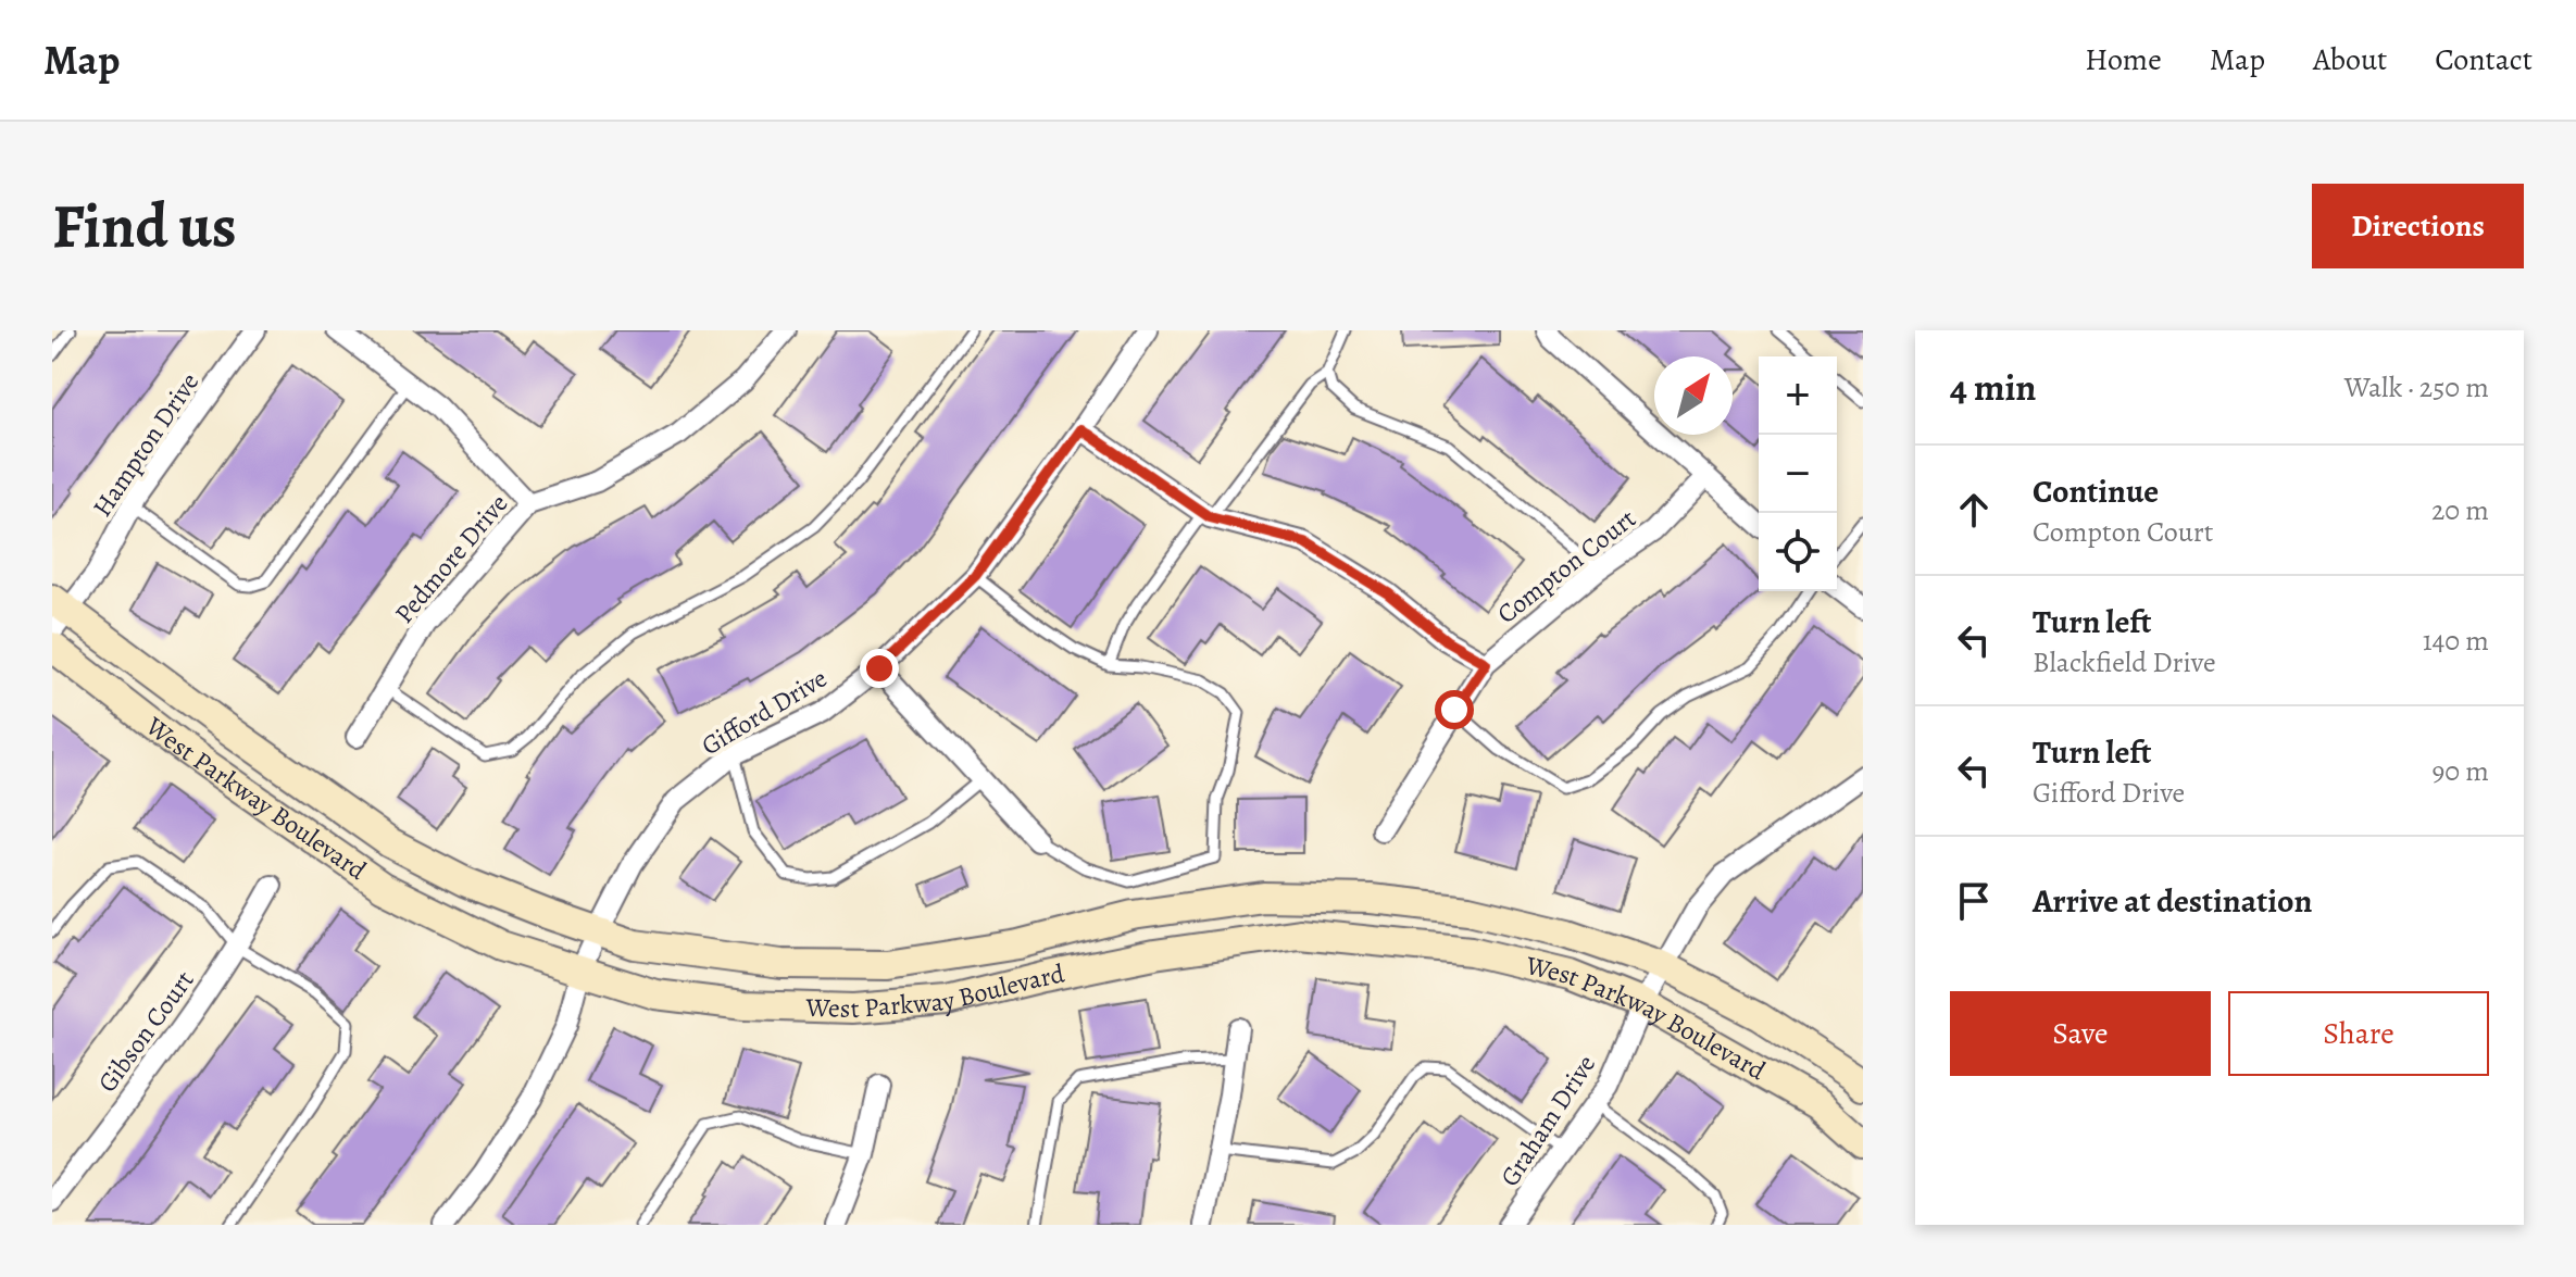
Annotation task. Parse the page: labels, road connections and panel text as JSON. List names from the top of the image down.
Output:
{
  "streets": {
    "street": [
      "Hampton Drive",
      "Pedmore Drive",
      "Compton Court",
      "Gifford Drive",
      "West Parkway Boulevard",
      "Gibson Court",
      "Graham Drive"
    ]
  },
  "crossings": [
    ["Hampton Drive", "West Parkway Boulevard"],
    ["Gifford Drive", "West Parkway Boulevard"],
    ["West Parkway Boulevard", "Graham Drive"]
  ],
  "north": "top right",
  "page": {
    "header": "Map",
    "nav": [
      "Home",
      "Map",
      "About",
      "Contact"
    ],
    "buttons": [
      "Directions",
      ["Save", "Share"]
    ],
    "title": "Find us",
    "heading": ["4 min", "Walk · 250 m"],
    "map_buttons": ["+", "−"],
    "list": [
      ["Continue", "Compton Court", "20 m"],
      ["Turn left", "Blackfield Drive", "140 m"],
      ["Turn left", "Gifford Drive", "90 m"],
      "Arrive at destination"
    ]
  }
}
